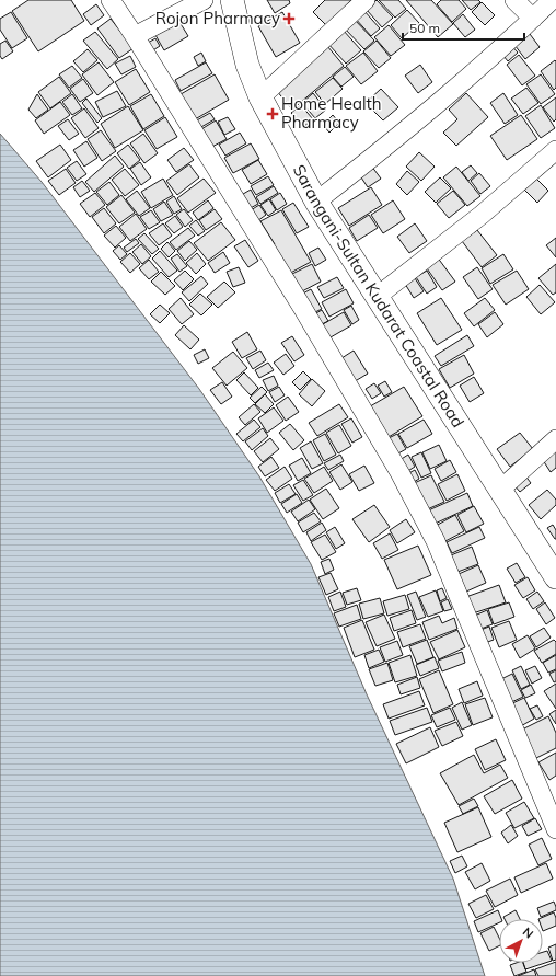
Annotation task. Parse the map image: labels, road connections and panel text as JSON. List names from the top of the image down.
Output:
{
  "streets": {
    "main road": ["Sarangani-Sultan Kudarat Coastal Road"]
  },
  "places": {
    "health": ["Rojon Pharmacy", "Home Health Pharmacy"]
  },
  "scale_bar": "50 m",
  "north": "top right"
}
